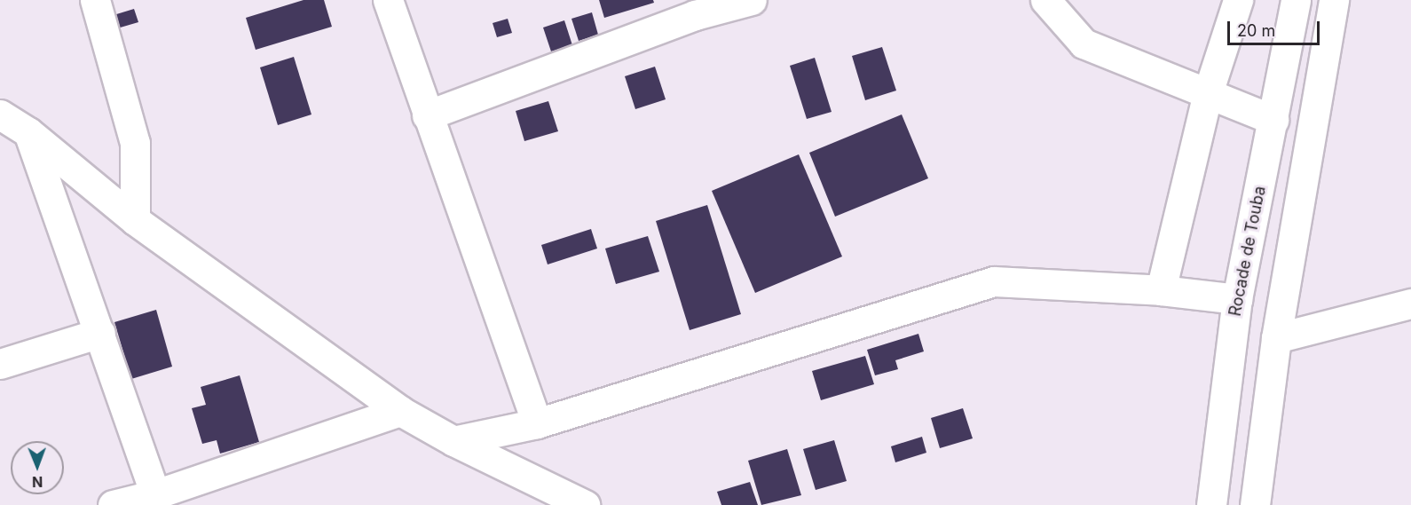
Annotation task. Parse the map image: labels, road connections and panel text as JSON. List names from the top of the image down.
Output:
{
  "streets": {
    "street": ["Rocade de Touba"]
  },
  "scale_bar": "20 m",
  "north": "bottom"
}
